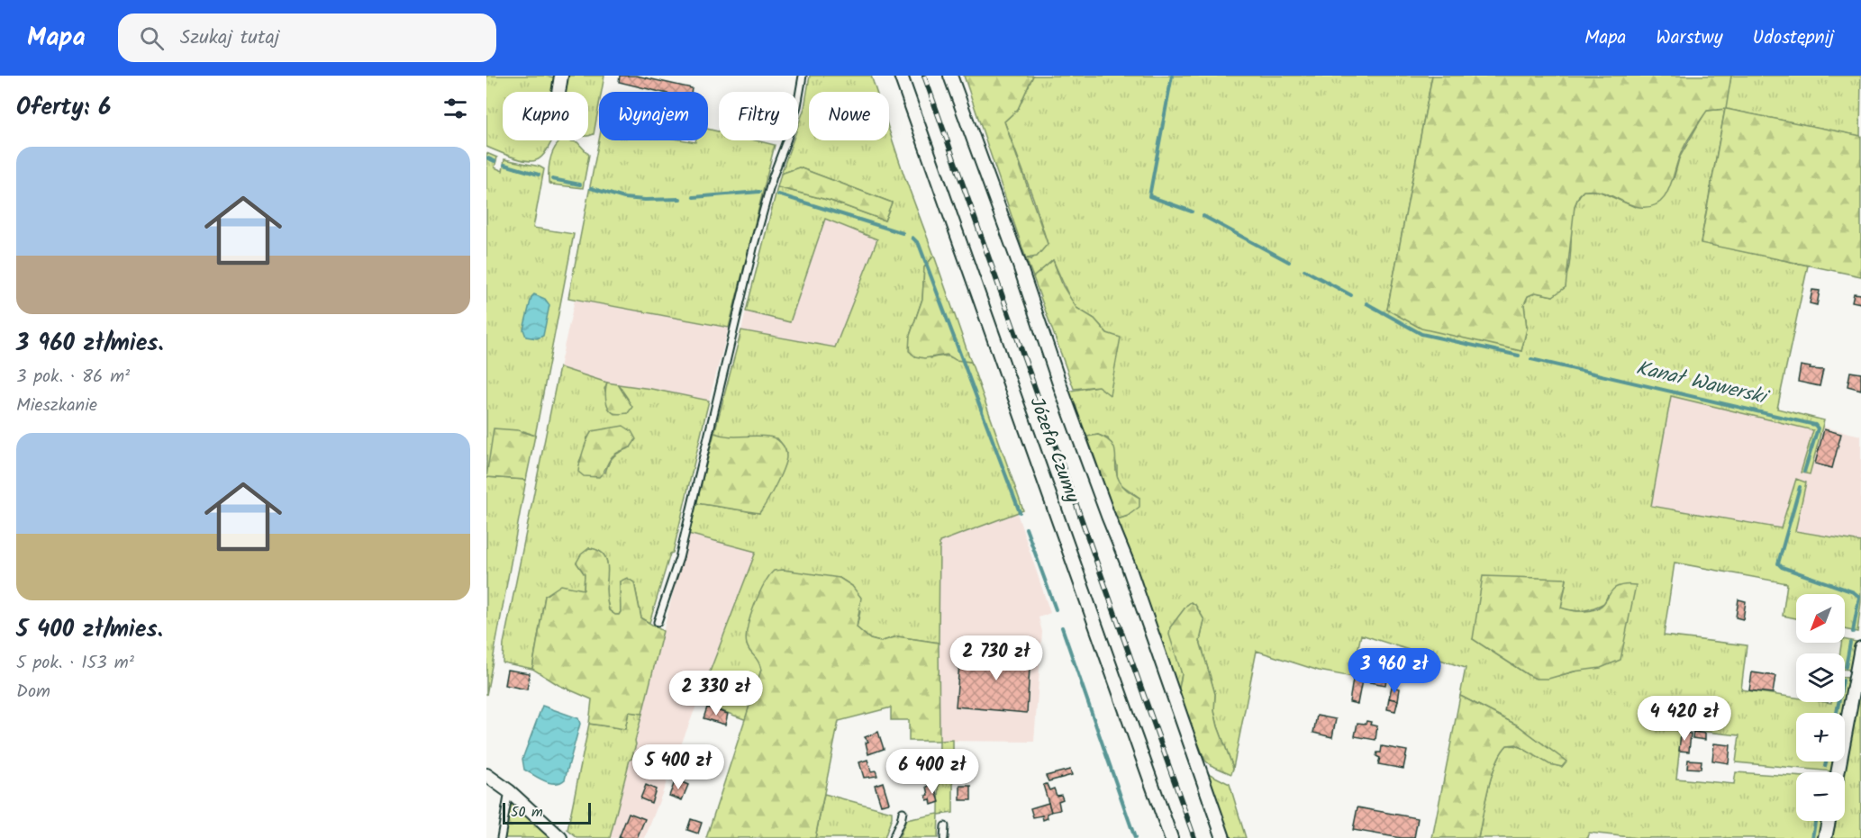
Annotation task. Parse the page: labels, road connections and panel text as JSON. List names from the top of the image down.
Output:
{
  "streets": {
    "street": ["Józefa Czumy"]
  },
  "water": ["Kanał Wawerski"],
  "scale_bar": "50 m",
  "north": "bottom left",
  "page": {
    "header": "Mapa",
    "search": "Szukaj tutaj",
    "nav": ["Mapa", "Warstwy", "Udostępnij"],
    "heading": "Oferty: 6",
    "chip": [
      "Kupno",
      "Wynajem",
      "Filtry",
      "Nowe"
    ],
    "list": [
      {
        "name": "3 960 zł/mies.",
        "note": "3 pok. · 86 m² · Mieszkanie"
      },
      {
        "name": "5 400 zł/mies.",
        "note": "5 pok. · 153 m² · Dom"
      }
    ],
    "map_buttons": ["+", "−"],
    "price": [
      "2 730 zł",
      "3 960 zł",
      "2 330 zł",
      "4 420 zł",
      "5 400 zł",
      "6 400 zł"
    ],
    "scale": "50 m"
  }
}
